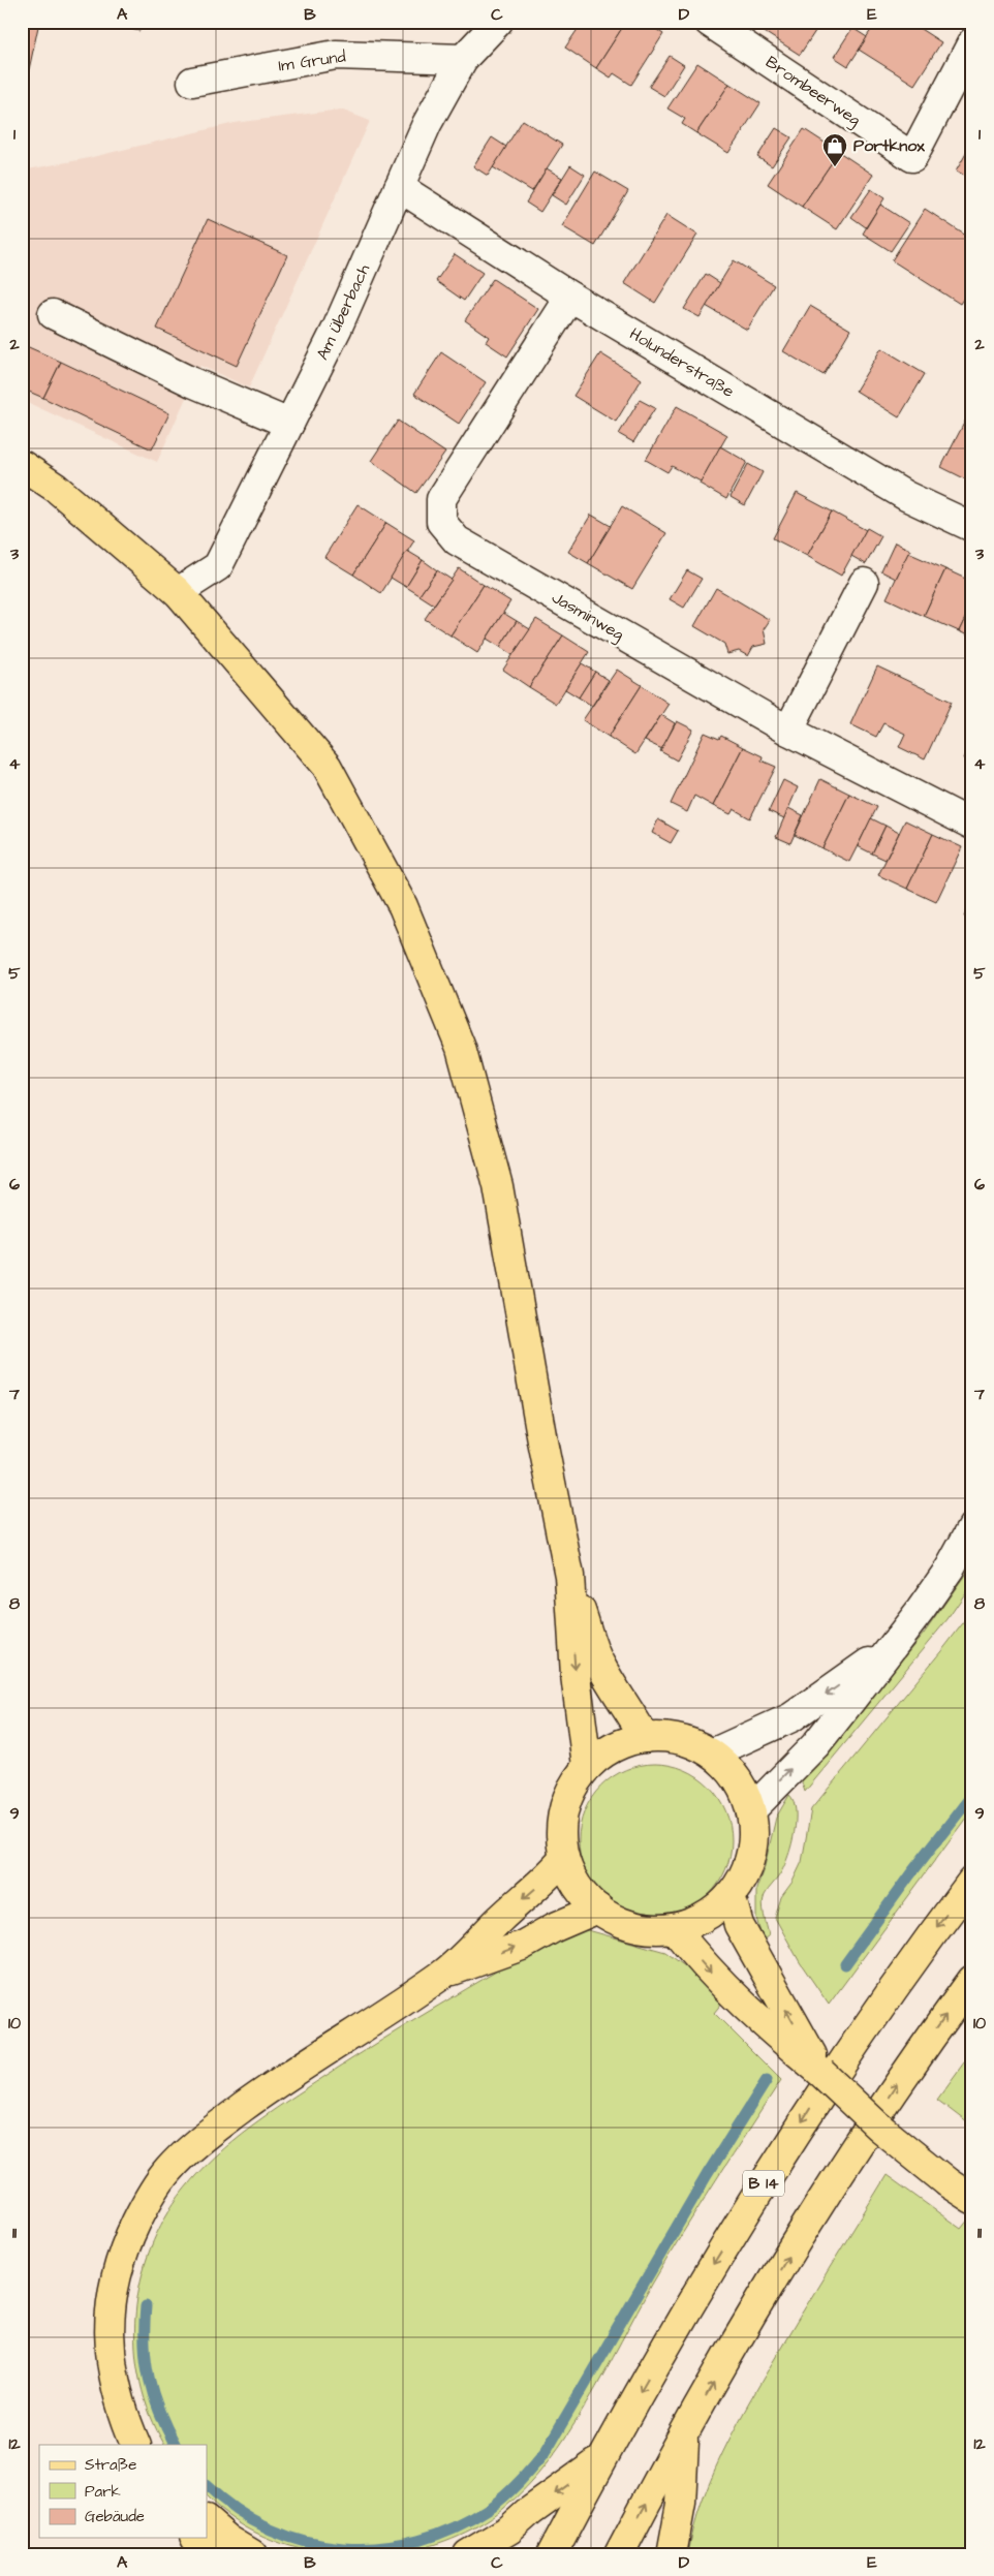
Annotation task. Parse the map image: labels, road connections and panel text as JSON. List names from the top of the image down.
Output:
{
  "streets": {
    "main road": ["B 14"],
    "street": [
      "Im Grund",
      "Brombeerweg",
      "Am Überbach",
      "Holunderstraße",
      "Jasminweg"
    ]
  },
  "crossings": [
    ["Im Grund", "Am Überbach"],
    ["Am Überbach", "Holunderstraße"],
    ["Holunderstraße", "Jasminweg"]
  ],
  "places": {
    "shop": ["Portknox"]
  },
  "legend": ["Straße", "Park", "Gebäude"],
  "grid": {
    "columns": [
      "A",
      "B",
      "C",
      "D",
      "E"
    ],
    "rows": [
      "1",
      "2",
      "3",
      "4",
      "5",
      "6",
      "7",
      "8",
      "9",
      "10",
      "11",
      "12"
    ]
  }
}
